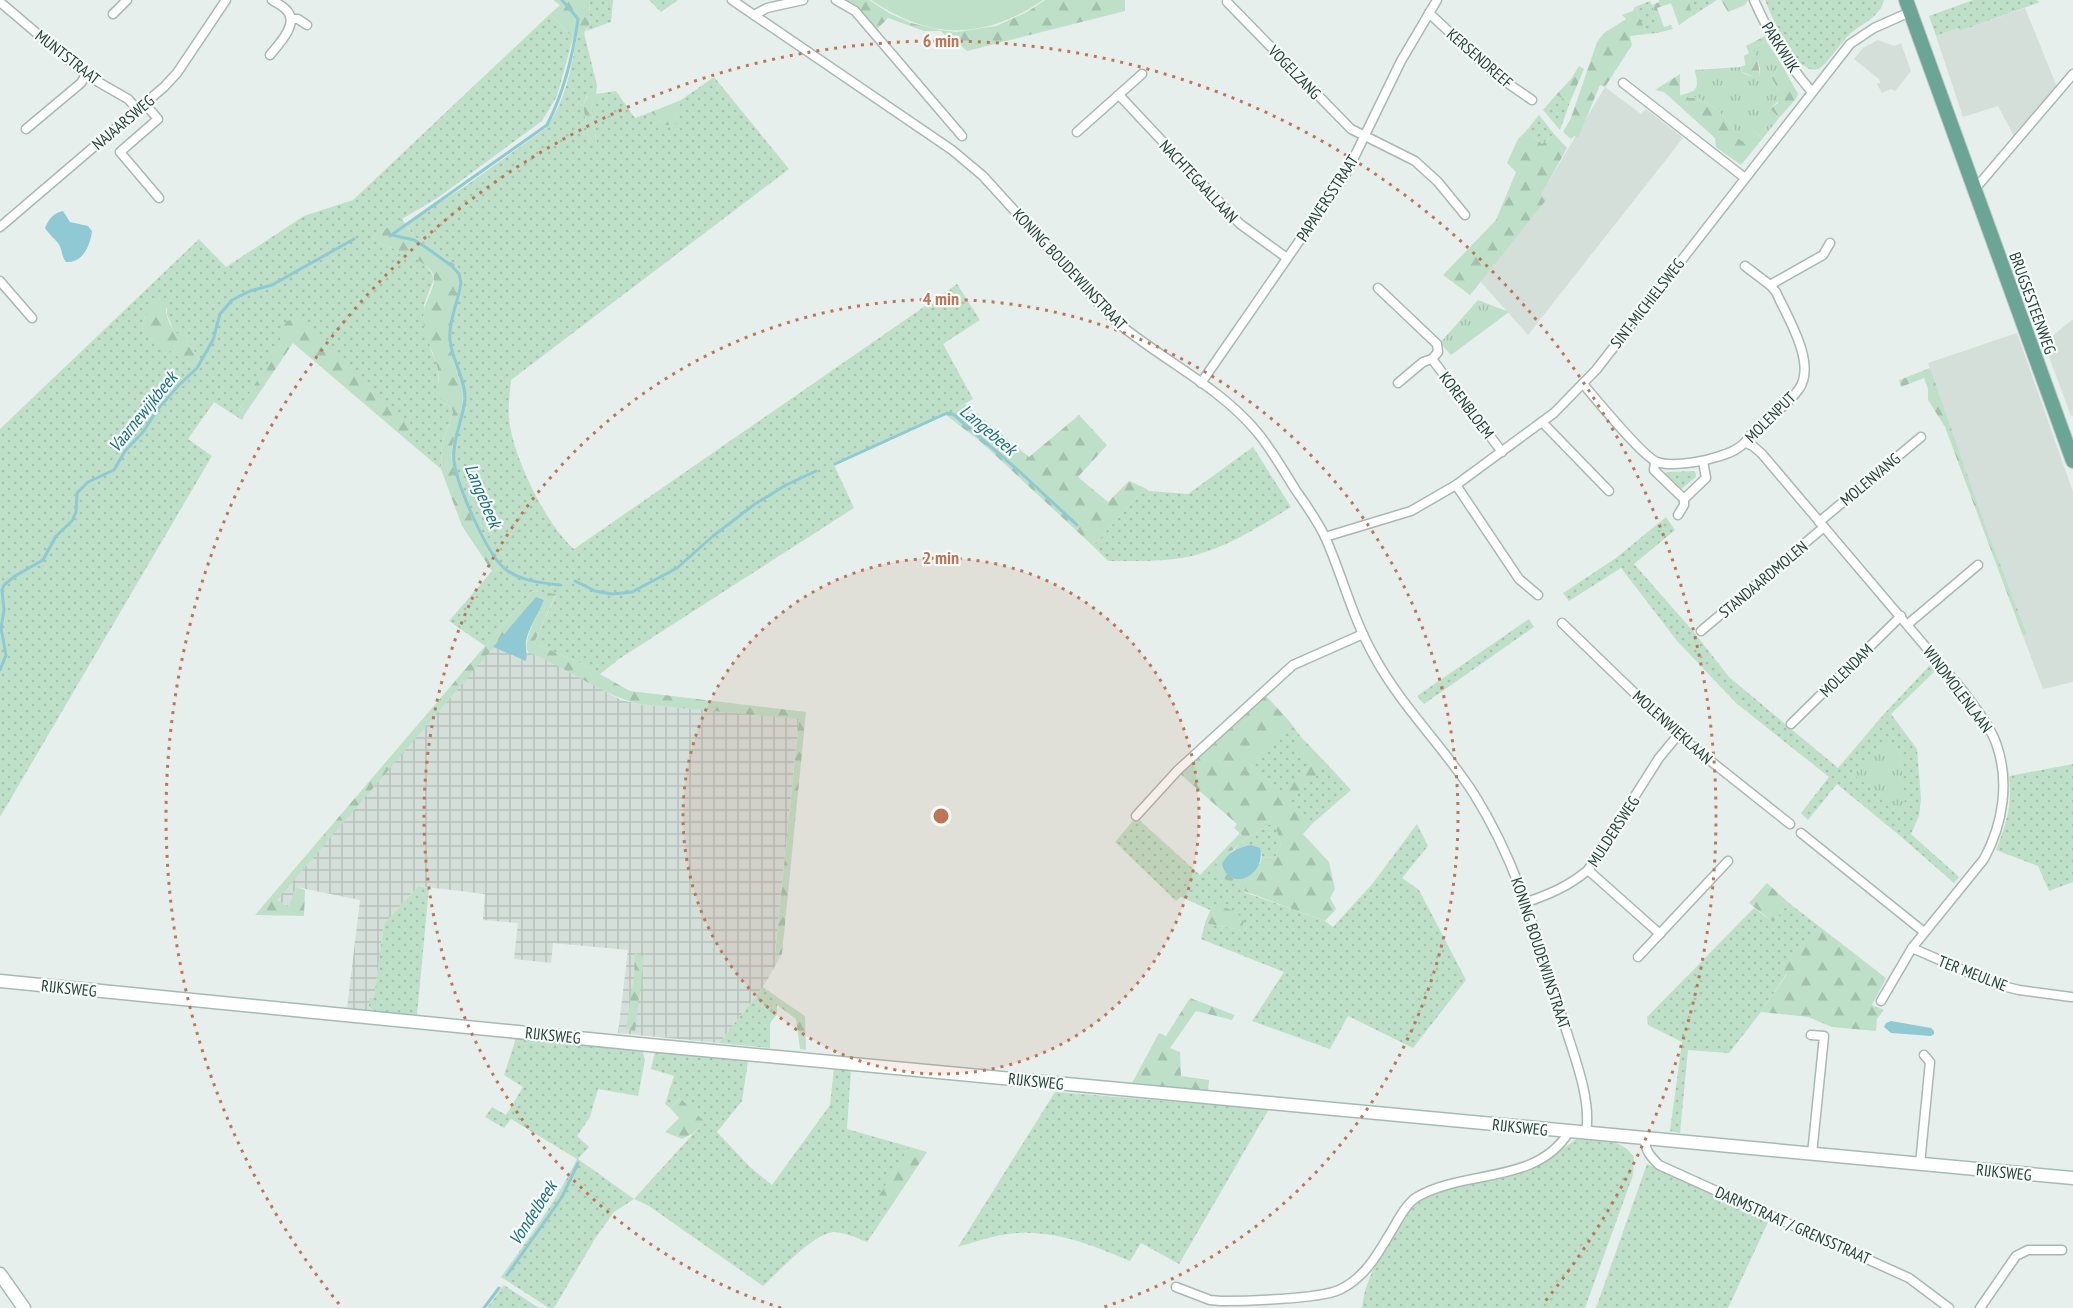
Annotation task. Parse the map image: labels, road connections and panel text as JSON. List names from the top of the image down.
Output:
{
  "streets": {
    "main road": ["BRUGSESTEENWEG", "RIJKSWEG"],
    "street": [
      "PARKWIJK",
      "MUNTSTRAAT",
      "KERSENDREEF",
      "VOGELZANG",
      "NAJAARSWEG",
      "NACHTEGAALLAAN",
      "PAPAVERSSTRAAT",
      "KONING BOUDEWIJNSTRAAT",
      "SINT-MICHIELSWEG",
      "KORENBLOEM",
      "MOLENPUT",
      "MOLENVANG",
      "STANDAARDMOLEN",
      "MOLENDAM",
      "WINDMOLENLAAN",
      "MOLENWIEKLAAN",
      "MULDERSWEG",
      "TER MEULNE",
      "DARMSTRAAT / GRENSSTRAAT"
    ]
  },
  "crossings": [
    ["PARKWIJK", "SINT-MICHIELSWEG"],
    ["MUNTSTRAAT", "NAJAARSWEG"],
    ["KERSENDREEF", "PAPAVERSSTRAAT"],
    ["VOGELZANG", "PAPAVERSSTRAAT"],
    ["NACHTEGAALLAAN", "PAPAVERSSTRAAT"],
    ["PAPAVERSSTRAAT", "KONING BOUDEWIJNSTRAAT"],
    ["KONING BOUDEWIJNSTRAAT", "SINT-MICHIELSWEG"],
    ["KONING BOUDEWIJNSTRAAT", "MULDERSWEG"],
    ["KONING BOUDEWIJNSTRAAT", "RIJKSWEG"],
    ["SINT-MICHIELSWEG", "BRUGSESTEENWEG"],
    ["SINT-MICHIELSWEG", "KORENBLOEM"],
    ["MOLENPUT", "WINDMOLENLAAN"],
    ["MOLENVANG", "STANDAARDMOLEN"],
    ["MOLENVANG", "WINDMOLENLAAN"],
    ["STANDAARDMOLEN", "WINDMOLENLAAN"],
    ["MOLENDAM", "WINDMOLENLAAN"],
    ["WINDMOLENLAAN", "TER MEULNE"],
    ["MOLENWIEKLAAN", "MULDERSWEG"],
    ["RIJKSWEG", "DARMSTRAAT / GRENSSTRAAT"]
  ],
  "water": ["Vaarnewijkbeek", "Langebeek", "Vondelbeek"],
  "rings": ["6 min", "4 min", "2 min"]
}
